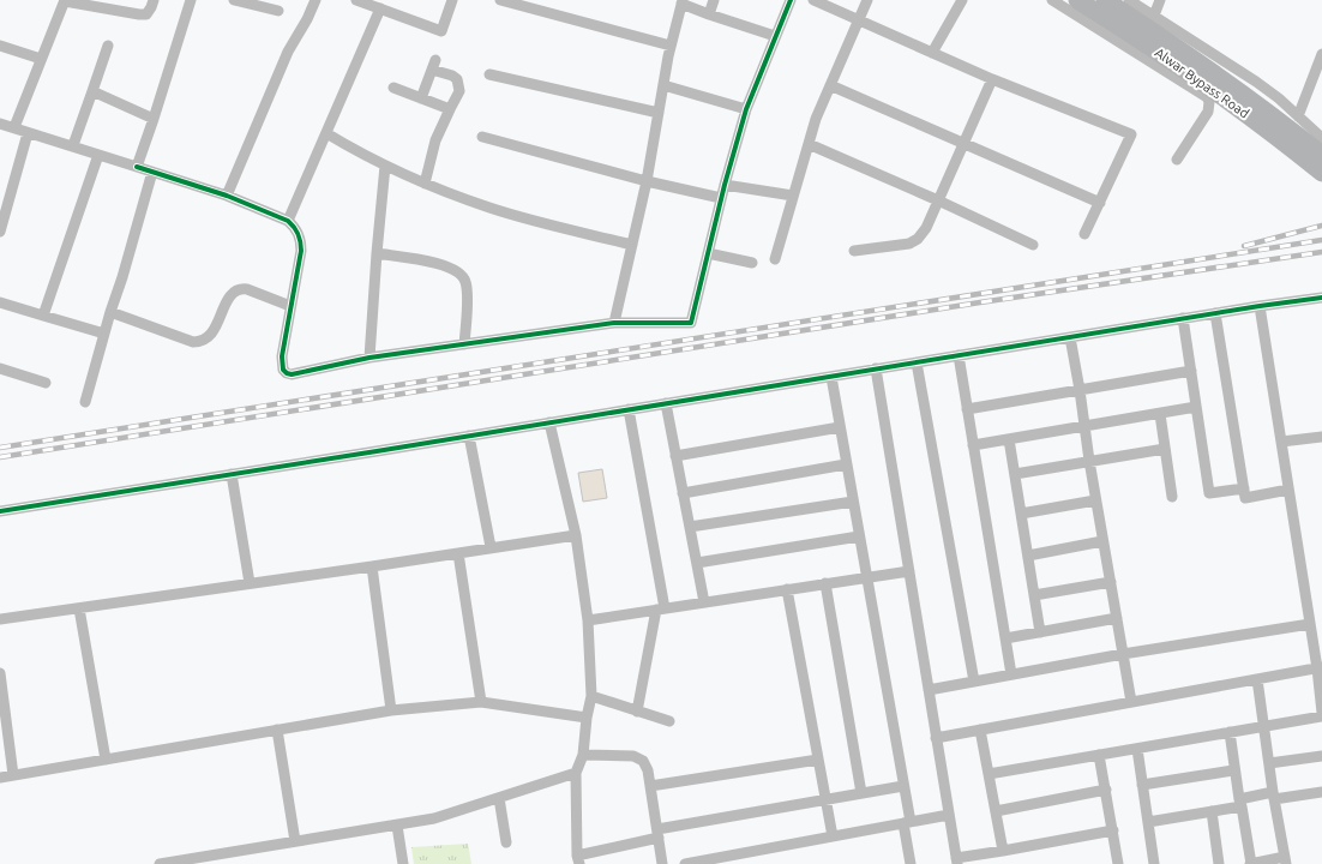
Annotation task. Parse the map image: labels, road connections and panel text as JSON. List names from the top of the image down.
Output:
{
  "streets": {
    "main road": ["Alwar Bypass Road"]
  }
}
